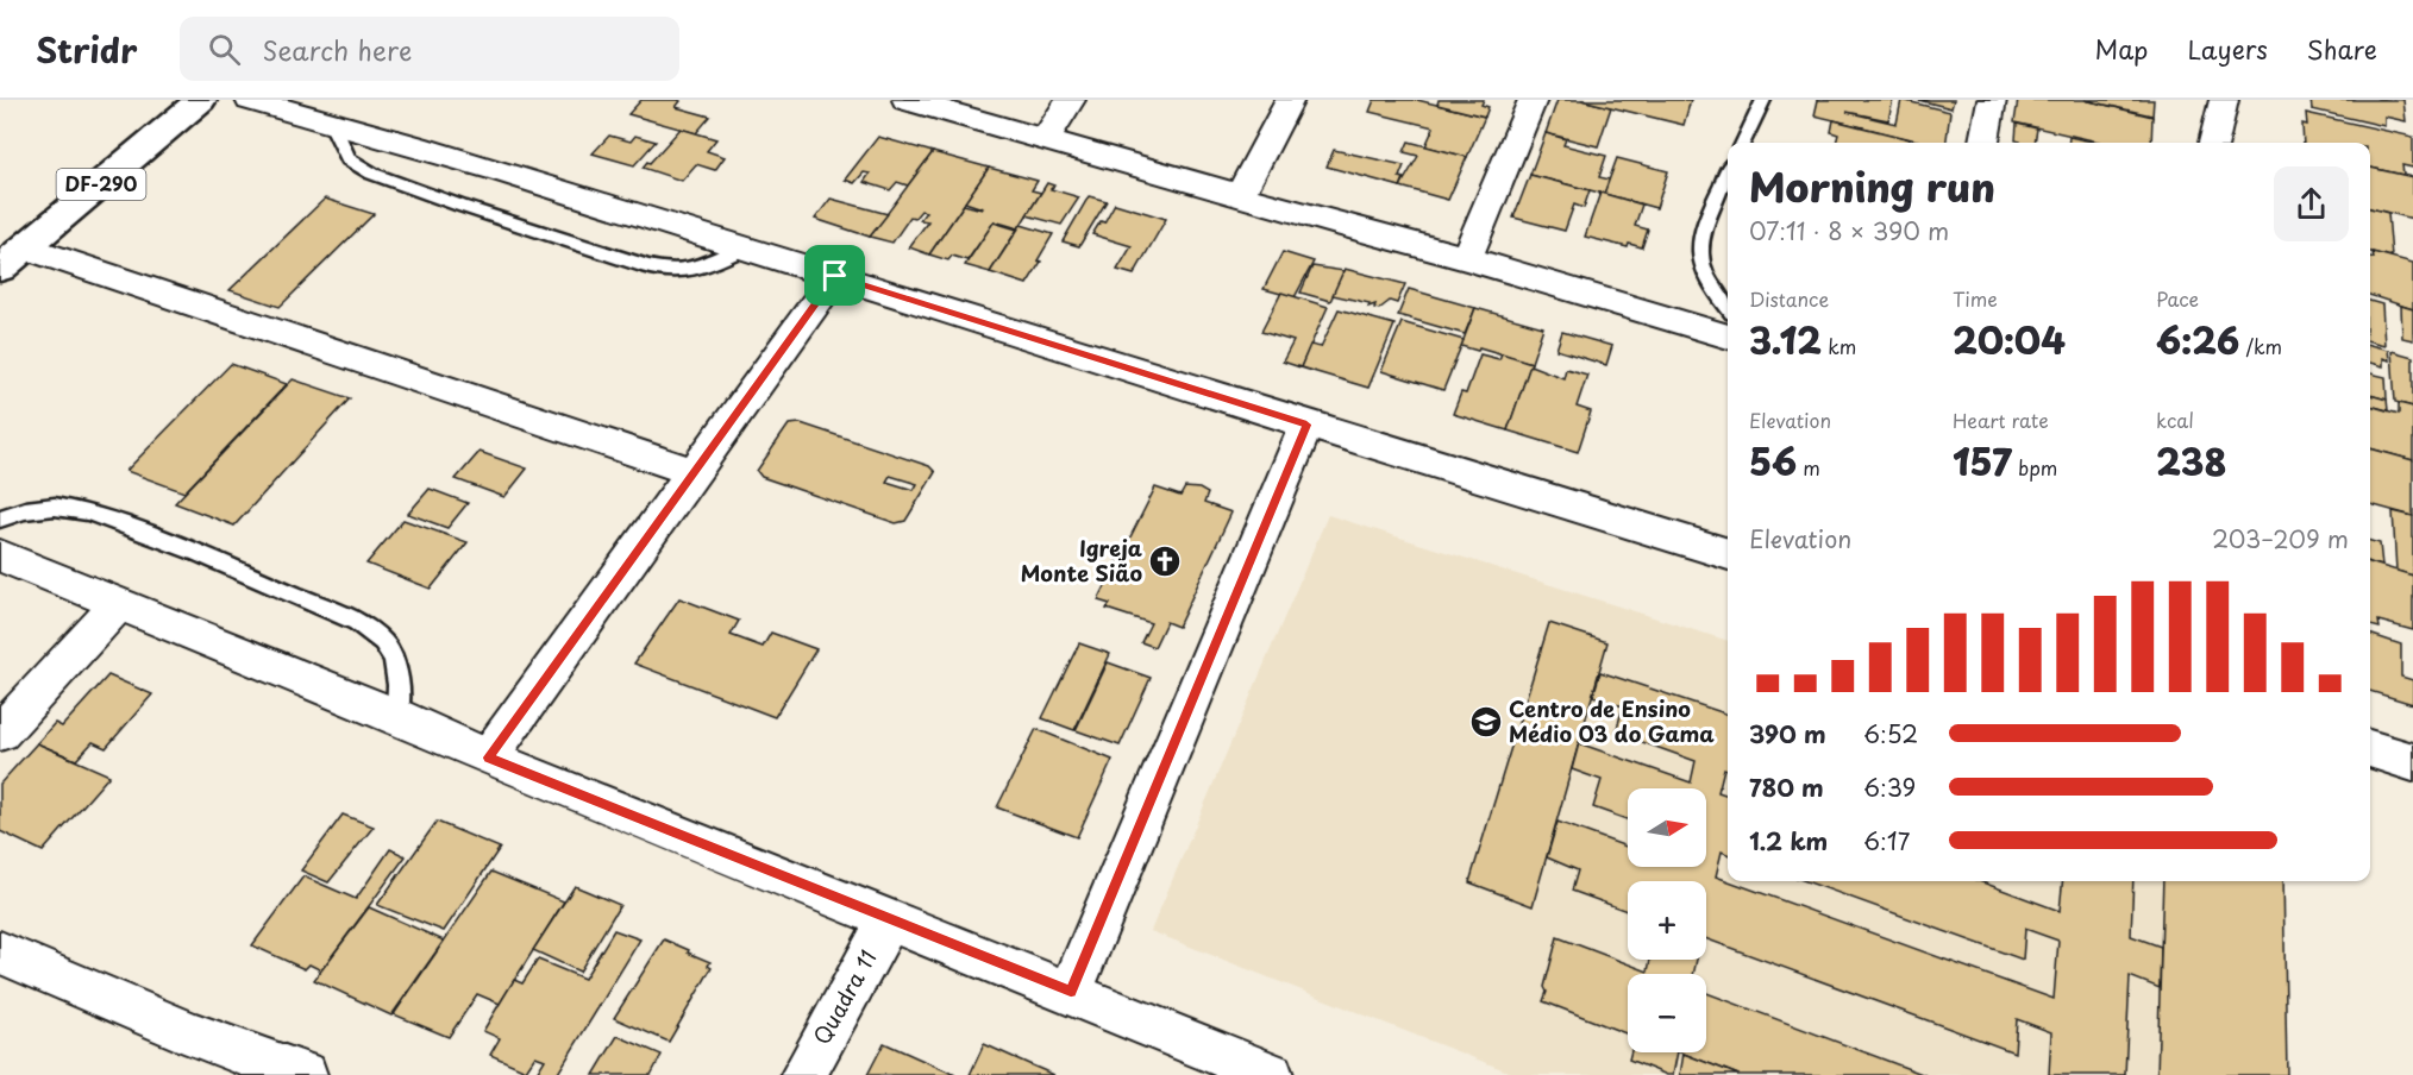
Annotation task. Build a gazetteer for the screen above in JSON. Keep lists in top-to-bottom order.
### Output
{
  "streets": {
    "highway": ["DF-290"],
    "street": ["Quadra 11"]
  },
  "places": {
    "church": ["Igreja Monte Sião"],
    "school or university": ["Centro de Ensino Médio 03 do Gama"]
  },
  "north": "right",
  "page": {
    "header": "Stridr",
    "search": "Search here",
    "nav": ["Map", "Layers", "Share"],
    "heading": ["Morning run", "07:11 · 8 × 390 m"],
    "stats": [
      ["Distance", "3.12 km"],
      ["Time", "20:04"],
      ["Pace", "6:26 /km"],
      ["Elevation", "56 m"],
      ["Heart rate", "157 bpm"],
      ["kcal", "238"]
    ],
    "chart": ["Elevation", "203–209 m"],
    "list": [
      {
        "name": "390 m",
        "note": "6:52"
      },
      {
        "name": "780 m",
        "note": "6:39"
      },
      {
        "name": "1.2 km",
        "note": "6:17"
      }
    ],
    "map_buttons": ["+", "−"]
  }
}
